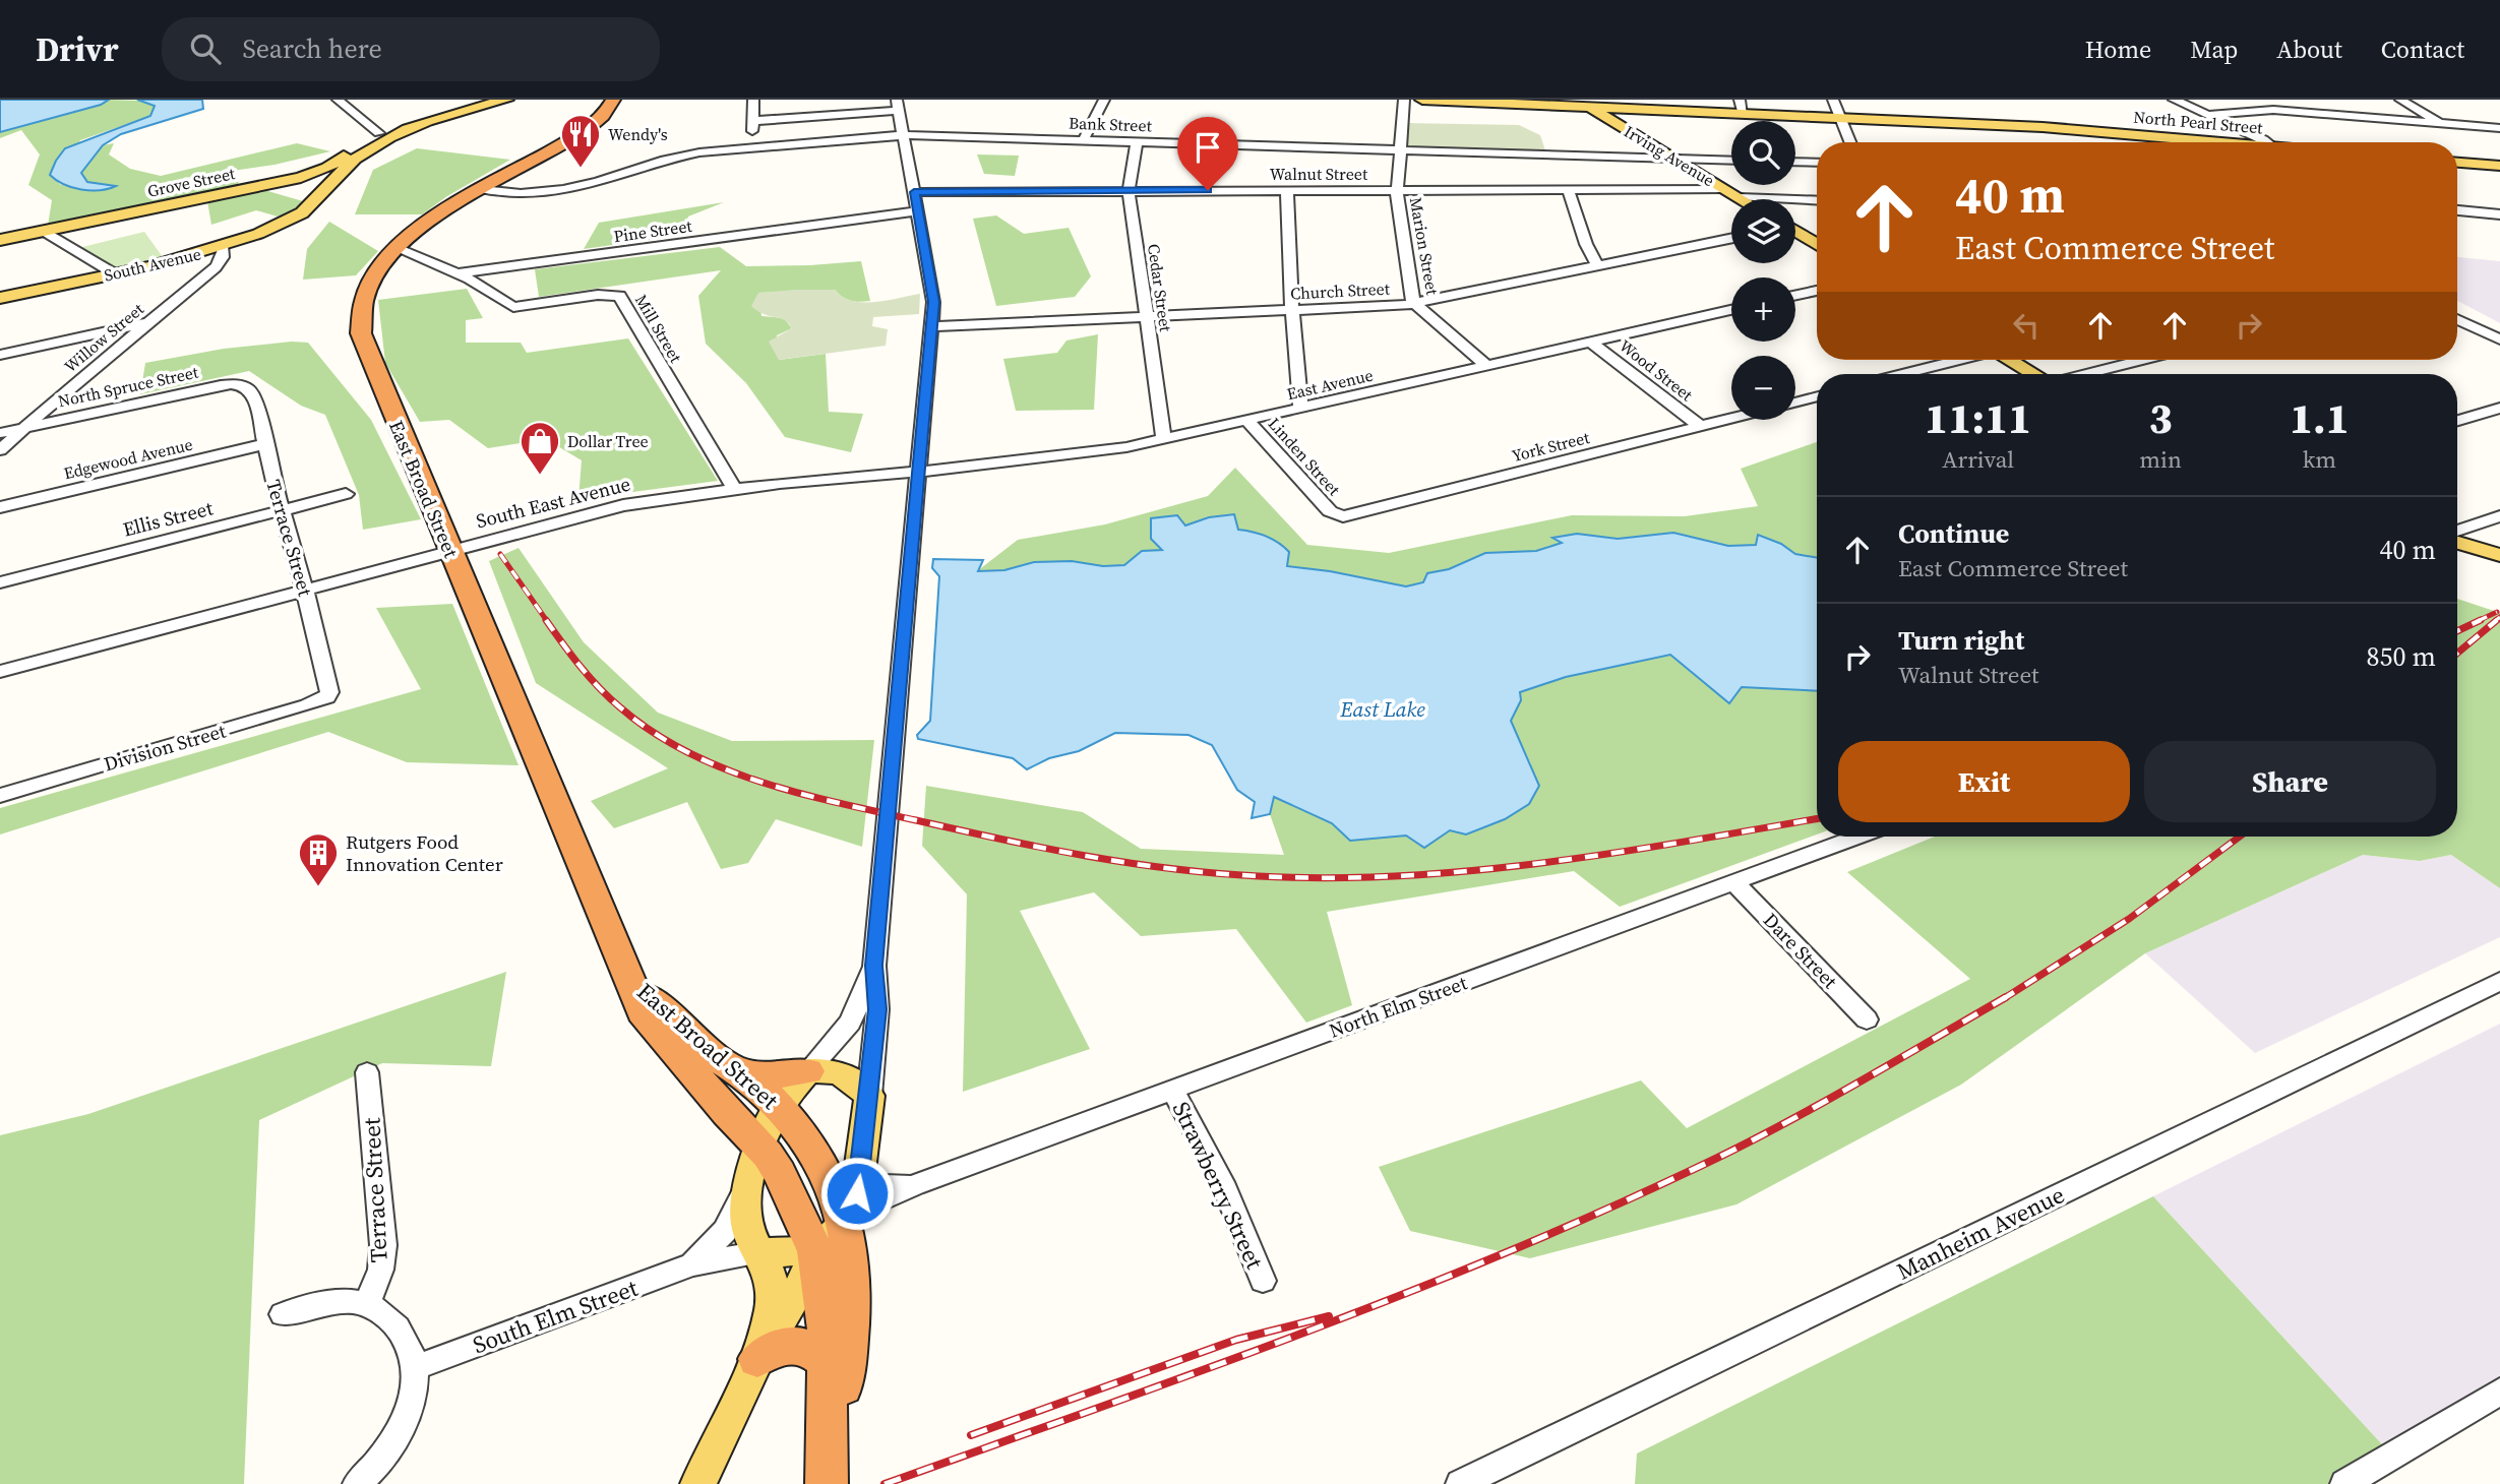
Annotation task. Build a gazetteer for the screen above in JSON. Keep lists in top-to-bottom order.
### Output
{
  "streets": {
    "highway": ["East Broad Street"],
    "main road": [
      "North Pearl Street",
      "Irving Avenue",
      "Grove Street",
      "South Avenue"
    ],
    "street": [
      "Bank Street",
      "Walnut Street",
      "Pine Street",
      "Marion Street",
      "Cedar Street",
      "Church Street",
      "Mill Street",
      "Willow Street",
      "Wood Street",
      "East Avenue",
      "North Spruce Street",
      "York Street",
      "Linden Street",
      "Edgewood Avenue",
      "South East Avenue",
      "Ellis Street",
      "Terrace Street",
      "Division Street",
      "Dare Street",
      "North Elm Street",
      "Strawberry Street",
      "Manheim Avenue",
      "South Elm Street"
    ]
  },
  "crossings": [
    ["North Pearl Street", "Irving Avenue"],
    ["Bank Street", "Irving Avenue"],
    ["Bank Street", "Marion Street"],
    ["Bank Street", "Cedar Street"],
    ["Bank Street", "East Broad Street"],
    ["Irving Avenue", "Walnut Street"],
    ["Walnut Street", "Marion Street"],
    ["Walnut Street", "Cedar Street"],
    ["Pine Street", "Mill Street"],
    ["Pine Street", "East Broad Street"],
    ["Marion Street", "Church Street"],
    ["Marion Street", "East Avenue"],
    ["South Avenue", "Willow Street"],
    ["Cedar Street", "Church Street"],
    ["Cedar Street", "East Avenue"],
    ["Mill Street", "South East Avenue"],
    ["Willow Street", "North Spruce Street"],
    ["Wood Street", "East Avenue"],
    ["Wood Street", "York Street"],
    ["East Avenue", "Linden Street"],
    ["East Avenue", "South East Avenue"],
    ["North Spruce Street", "Terrace Street"],
    ["York Street", "Linden Street"],
    ["Edgewood Avenue", "Terrace Street"],
    ["East Broad Street", "South East Avenue"],
    ["East Broad Street", "North Elm Street"],
    ["South East Avenue", "Terrace Street"],
    ["Ellis Street", "Terrace Street"],
    ["Terrace Street", "Division Street"],
    ["Dare Street", "North Elm Street"],
    ["North Elm Street", "Strawberry Street"]
  ],
  "water": ["East Lake"],
  "places": {
    "restaurant": ["Wendy's"],
    "shop": ["Dollar Tree"],
    "building": ["Rutgers Food Innovation Center"]
  },
  "page": {
    "header": "Drivr",
    "search": "Search here",
    "nav": [
      "Home",
      "Map",
      "About",
      "Contact"
    ],
    "map_buttons": ["+", "−"],
    "turn": ["40 m", "East Commerce Street"],
    "eta": [
      "11:11",
      "Arrival",
      "3",
      "min",
      "1.1",
      "km"
    ],
    "list": [
      {
        "name": "Continue",
        "note": "East Commerce Street",
        "value": "40 m"
      },
      {
        "name": "Turn right",
        "note": "Walnut Street",
        "value": "850 m"
      }
    ],
    "buttons": ["Exit", "Share"]
  }
}
